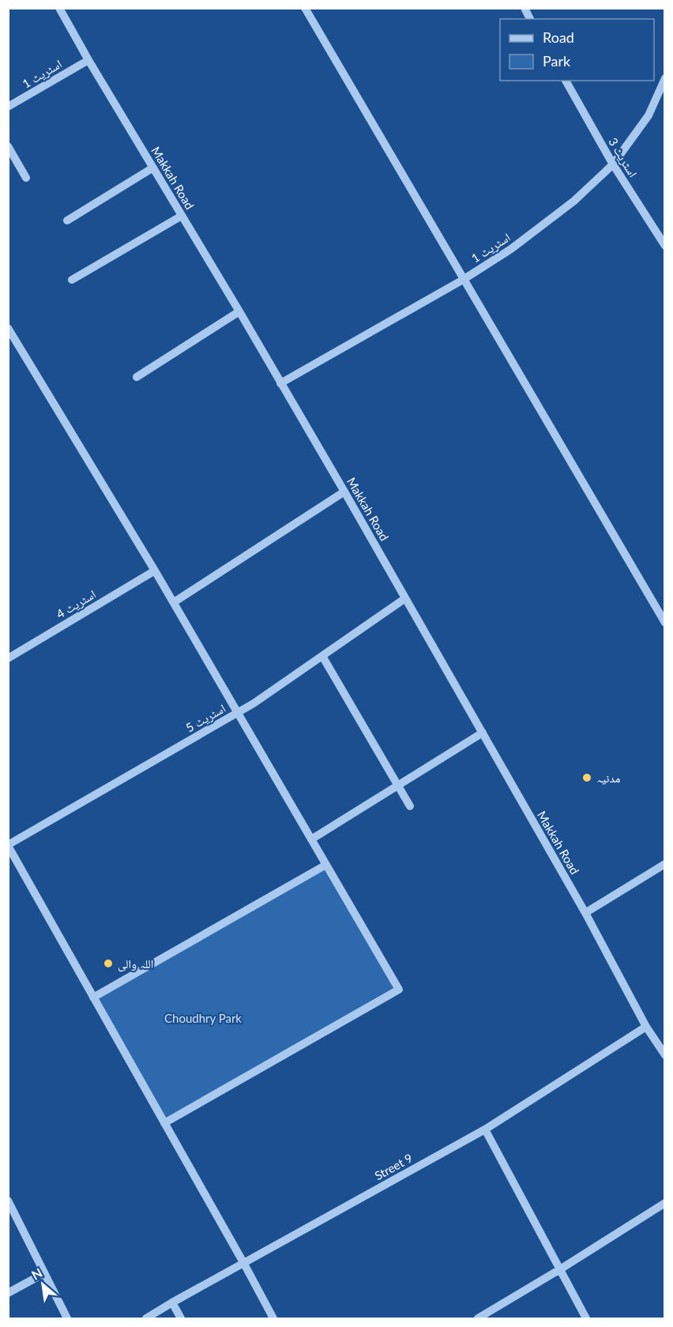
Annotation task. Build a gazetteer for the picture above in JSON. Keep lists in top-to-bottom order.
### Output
{
  "streets": {
    "street": [
      "اسٹریٹ 1",
      "اسٹریٹ 3",
      "Makkah Road",
      "اسٹریٹ 4",
      "اسٹریٹ 5",
      "Street 9"
    ]
  },
  "crossings": [
    ["اسٹریٹ 1", "اسٹریٹ 3"],
    ["اسٹریٹ 1", "Makkah Road"],
    ["Makkah Road", "اسٹریٹ 5"],
    ["Makkah Road", "Street 9"]
  ],
  "parks": ["Choudhry Park"],
  "places": ["مدنیہ", "اللہ والی"],
  "legend": ["Road", "Park"],
  "north": "top left"
}
